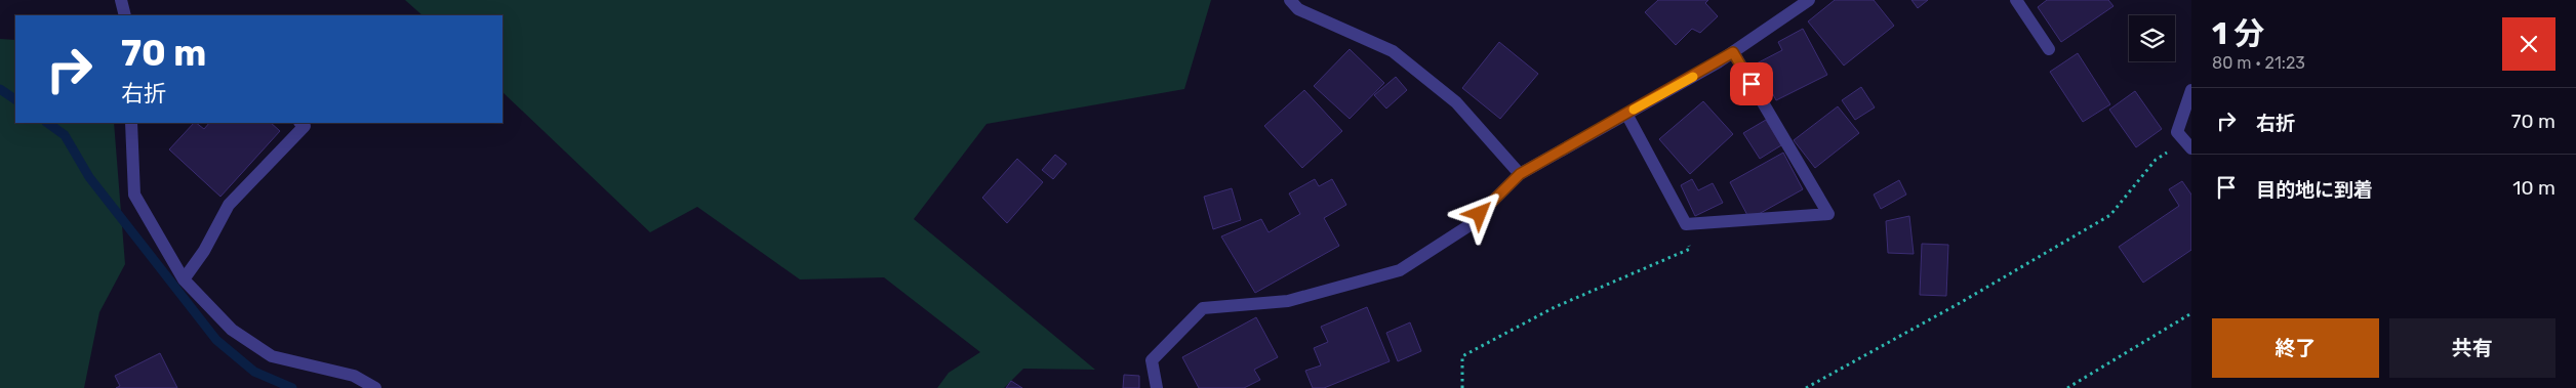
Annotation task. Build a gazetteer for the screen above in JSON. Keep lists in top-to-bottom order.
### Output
{
  "page": {
    "heading": ["1 分", "80 m · 21:23"],
    "turn": ["70 m", "右折"],
    "list": [
      {
        "name": "右折",
        "value": "70 m"
      },
      {
        "name": "目的地に到着",
        "value": "10 m"
      }
    ],
    "buttons": ["終了", "共有"]
  }
}
